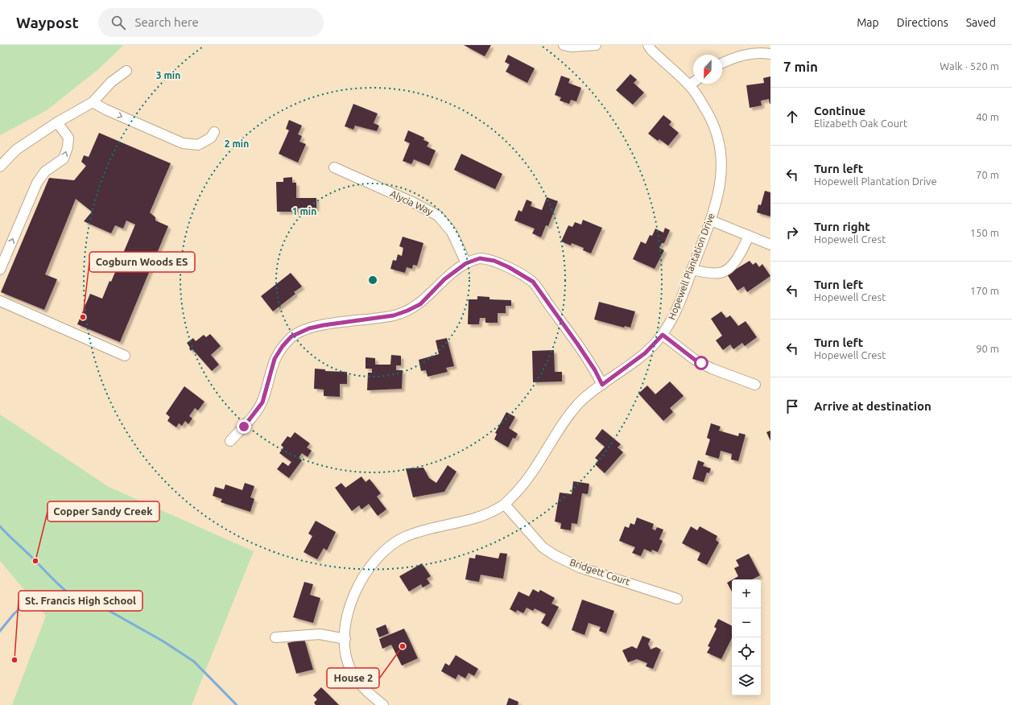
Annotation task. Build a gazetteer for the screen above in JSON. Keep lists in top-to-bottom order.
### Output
{
  "streets": {
    "street": ["Alycia Way", "Hopewell Plantation Drive", "Bridgett Court"]
  },
  "crossings": [
    ["Hopewell Plantation Drive", "Bridgett Court"]
  ],
  "places": [
    "Cogburn Woods ES",
    "Copper Sandy Creek",
    "House 2",
    "St. Francis High School"
  ],
  "north": "bottom",
  "page": {
    "header": "Waypost",
    "search": "Search here",
    "nav": ["Map", "Directions", "Saved"],
    "heading": ["7 min", "Walk · 520 m"],
    "list": [
      ["Continue", "Elizabeth Oak Court", "40 m"],
      ["Turn left", "Hopewell Plantation Drive", "70 m"],
      ["Turn right", "Hopewell Crest", "150 m"],
      ["Turn left", "Hopewell Crest", "170 m"],
      ["Turn left", "Hopewell Crest", "90 m"],
      "Arrive at destination"
    ],
    "map_buttons": ["+", "−"]
  },
  "rings": ["3 min", "2 min", "1 min"]
}
